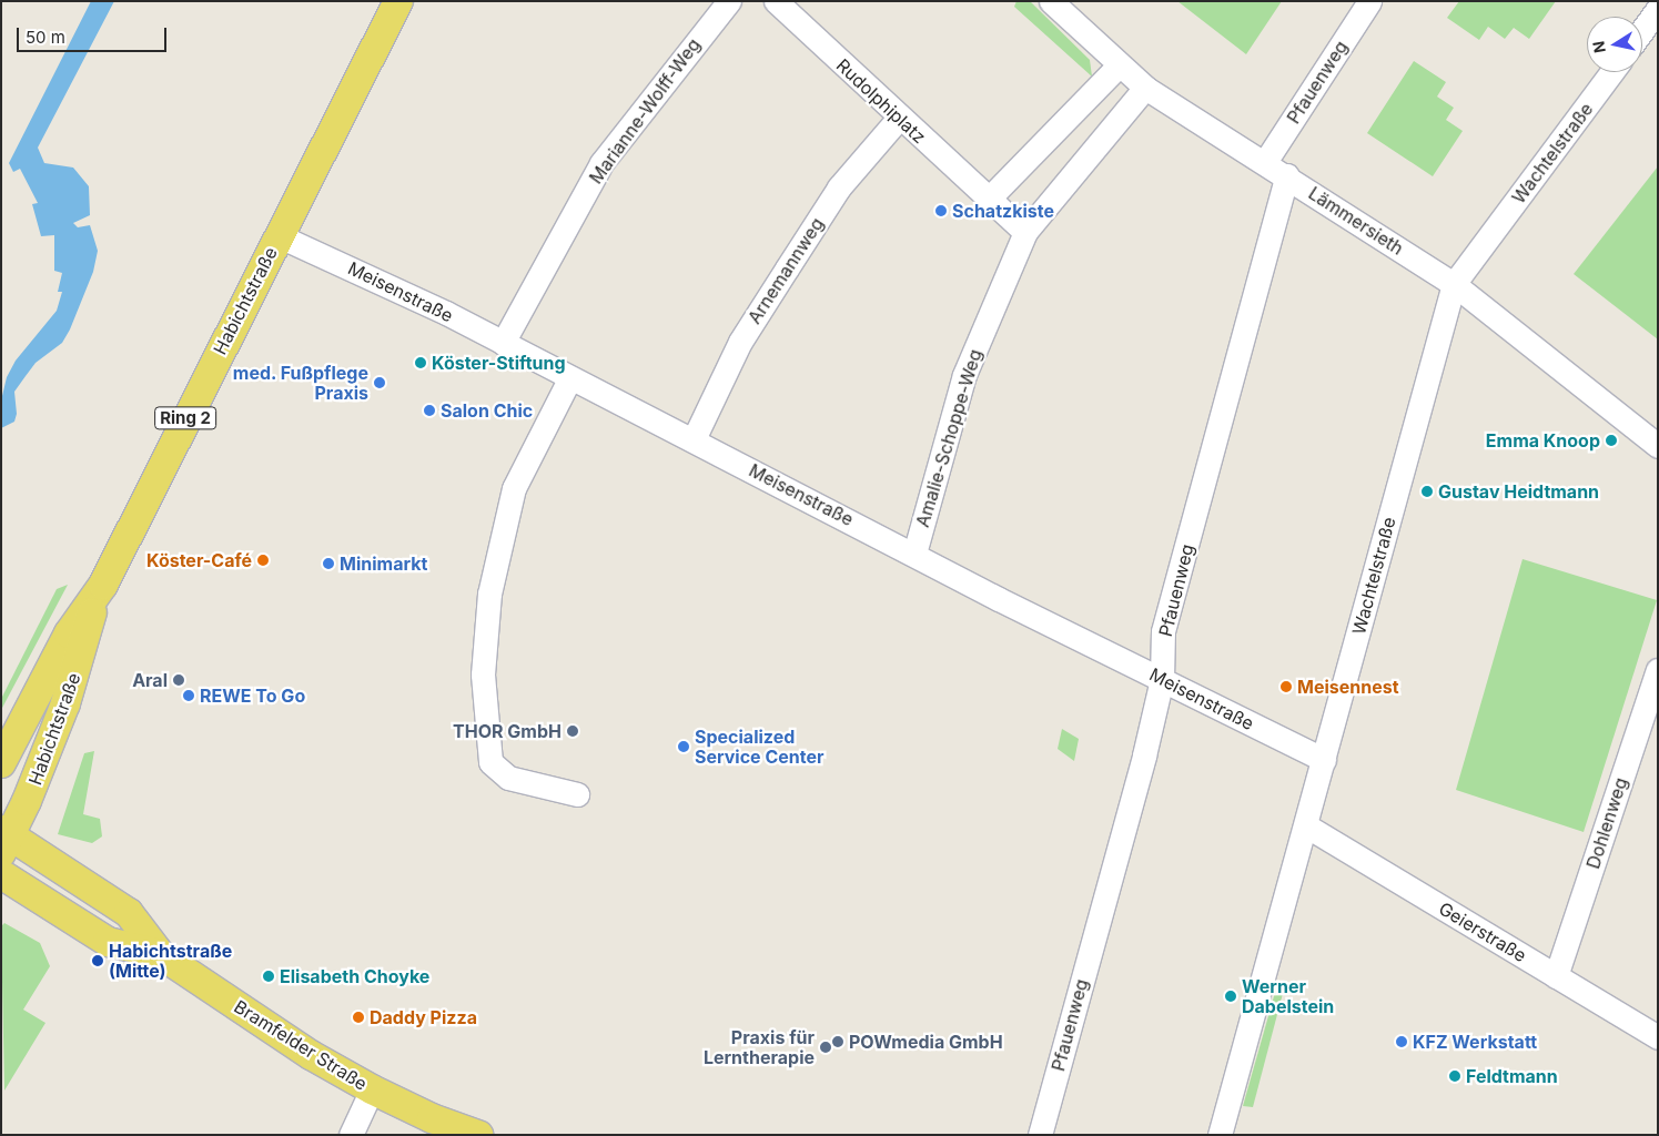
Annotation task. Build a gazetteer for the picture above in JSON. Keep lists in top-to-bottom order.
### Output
{
  "streets": {
    "main road": ["Habichtstraße", "Ring 2", "Bramfelder Straße"],
    "street": [
      "Pfauenweg",
      "Rudolphiplatz",
      "Marianne-Wolff-Weg",
      "Wachtelstraße",
      "Lämmersieth",
      "Arnemannweg",
      "Meisenstraße",
      "Amalie-Schoppe-Weg",
      "Dohlenweg",
      "Geierstraße"
    ]
  },
  "crossings": [
    ["Pfauenweg", "Lämmersieth"],
    ["Pfauenweg", "Meisenstraße"],
    ["Rudolphiplatz", "Arnemannweg"],
    ["Rudolphiplatz", "Amalie-Schoppe-Weg"],
    ["Marianne-Wolff-Weg", "Meisenstraße"],
    ["Wachtelstraße", "Lämmersieth"],
    ["Wachtelstraße", "Meisenstraße"],
    ["Wachtelstraße", "Geierstraße"],
    ["Arnemannweg", "Meisenstraße"],
    ["Meisenstraße", "Habichtstraße"],
    ["Meisenstraße", "Amalie-Schoppe-Weg"],
    ["Habichtstraße", "Bramfelder Straße"],
    ["Dohlenweg", "Geierstraße"]
  ],
  "places": [
    "Schatzkiste",
    "Köster-Stiftung",
    "med. Fußpflege Praxis",
    "Salon Chic",
    "Emma Knoop",
    "Gustav Heidtmann",
    "Köster-Café",
    "Minimarkt",
    "Aral",
    "Meisennest",
    "REWE To Go",
    "THOR GmbH",
    "Specialized Service Center",
    "Habichtstraße (Mitte)",
    "Elisabeth Choyke",
    "Werner Dabelstein",
    "Daddy Pizza",
    "POWmedia GmbH",
    "KFZ Werkstatt",
    "Praxis für Lerntherapie",
    "Feldtmann"
  ],
  "scale_bar": "50 m",
  "north": "left"
}
